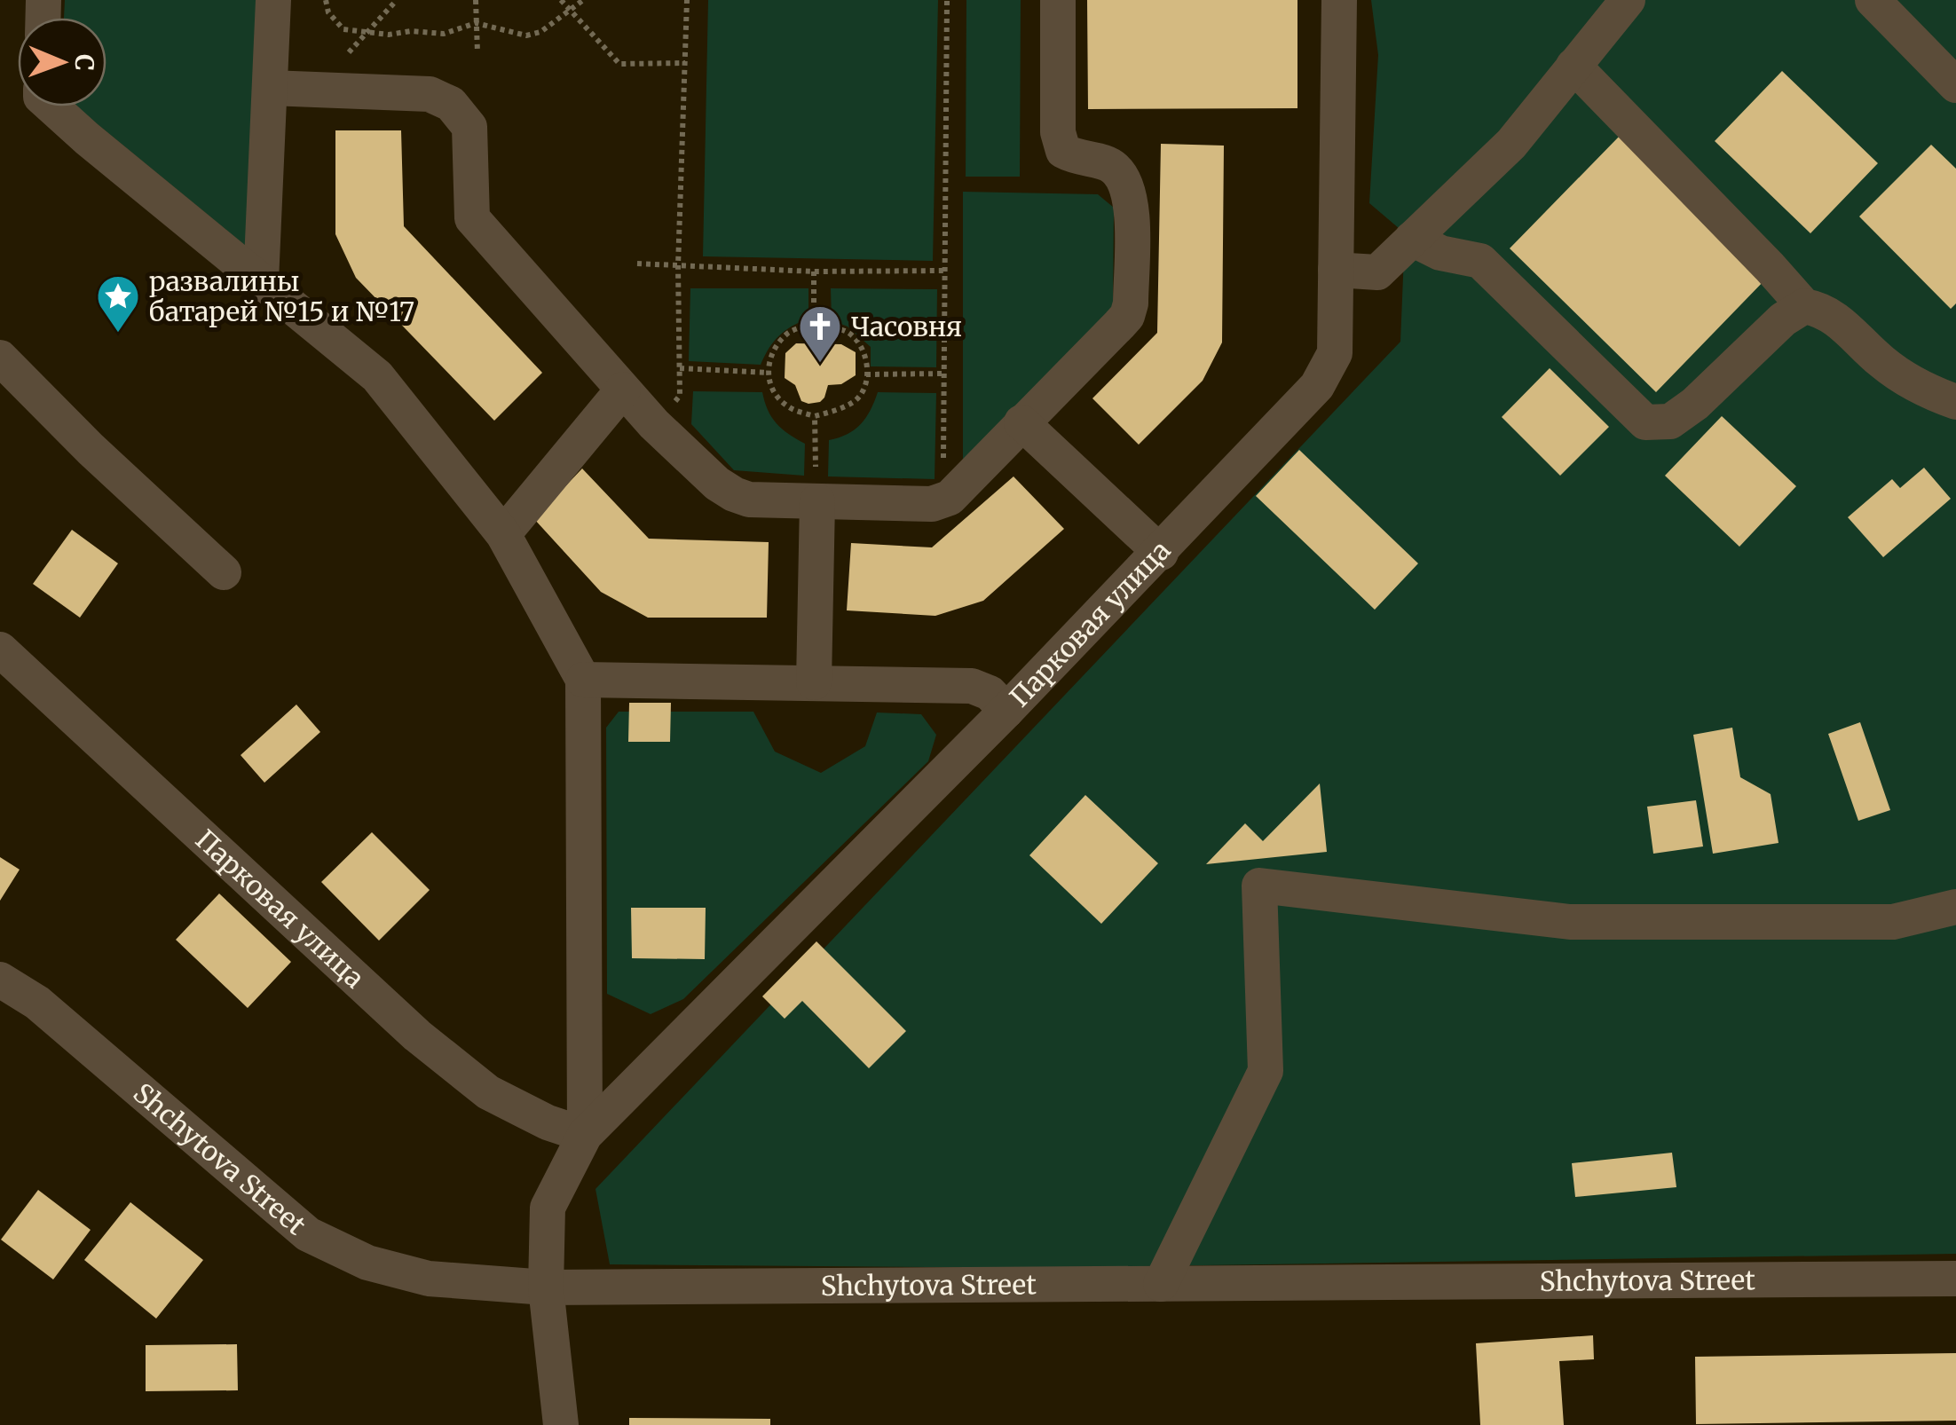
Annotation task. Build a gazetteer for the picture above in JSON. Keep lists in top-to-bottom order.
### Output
{
  "streets": {
    "street": ["Парковая улица", "Shchytova Street"]
  },
  "crossings": [
    ["Парковая улица", "Shchytova Street"]
  ],
  "places": {
    "place": ["развалины батарей №15 и №17"],
    "church": ["Часовня"]
  },
  "north": "right"
}
